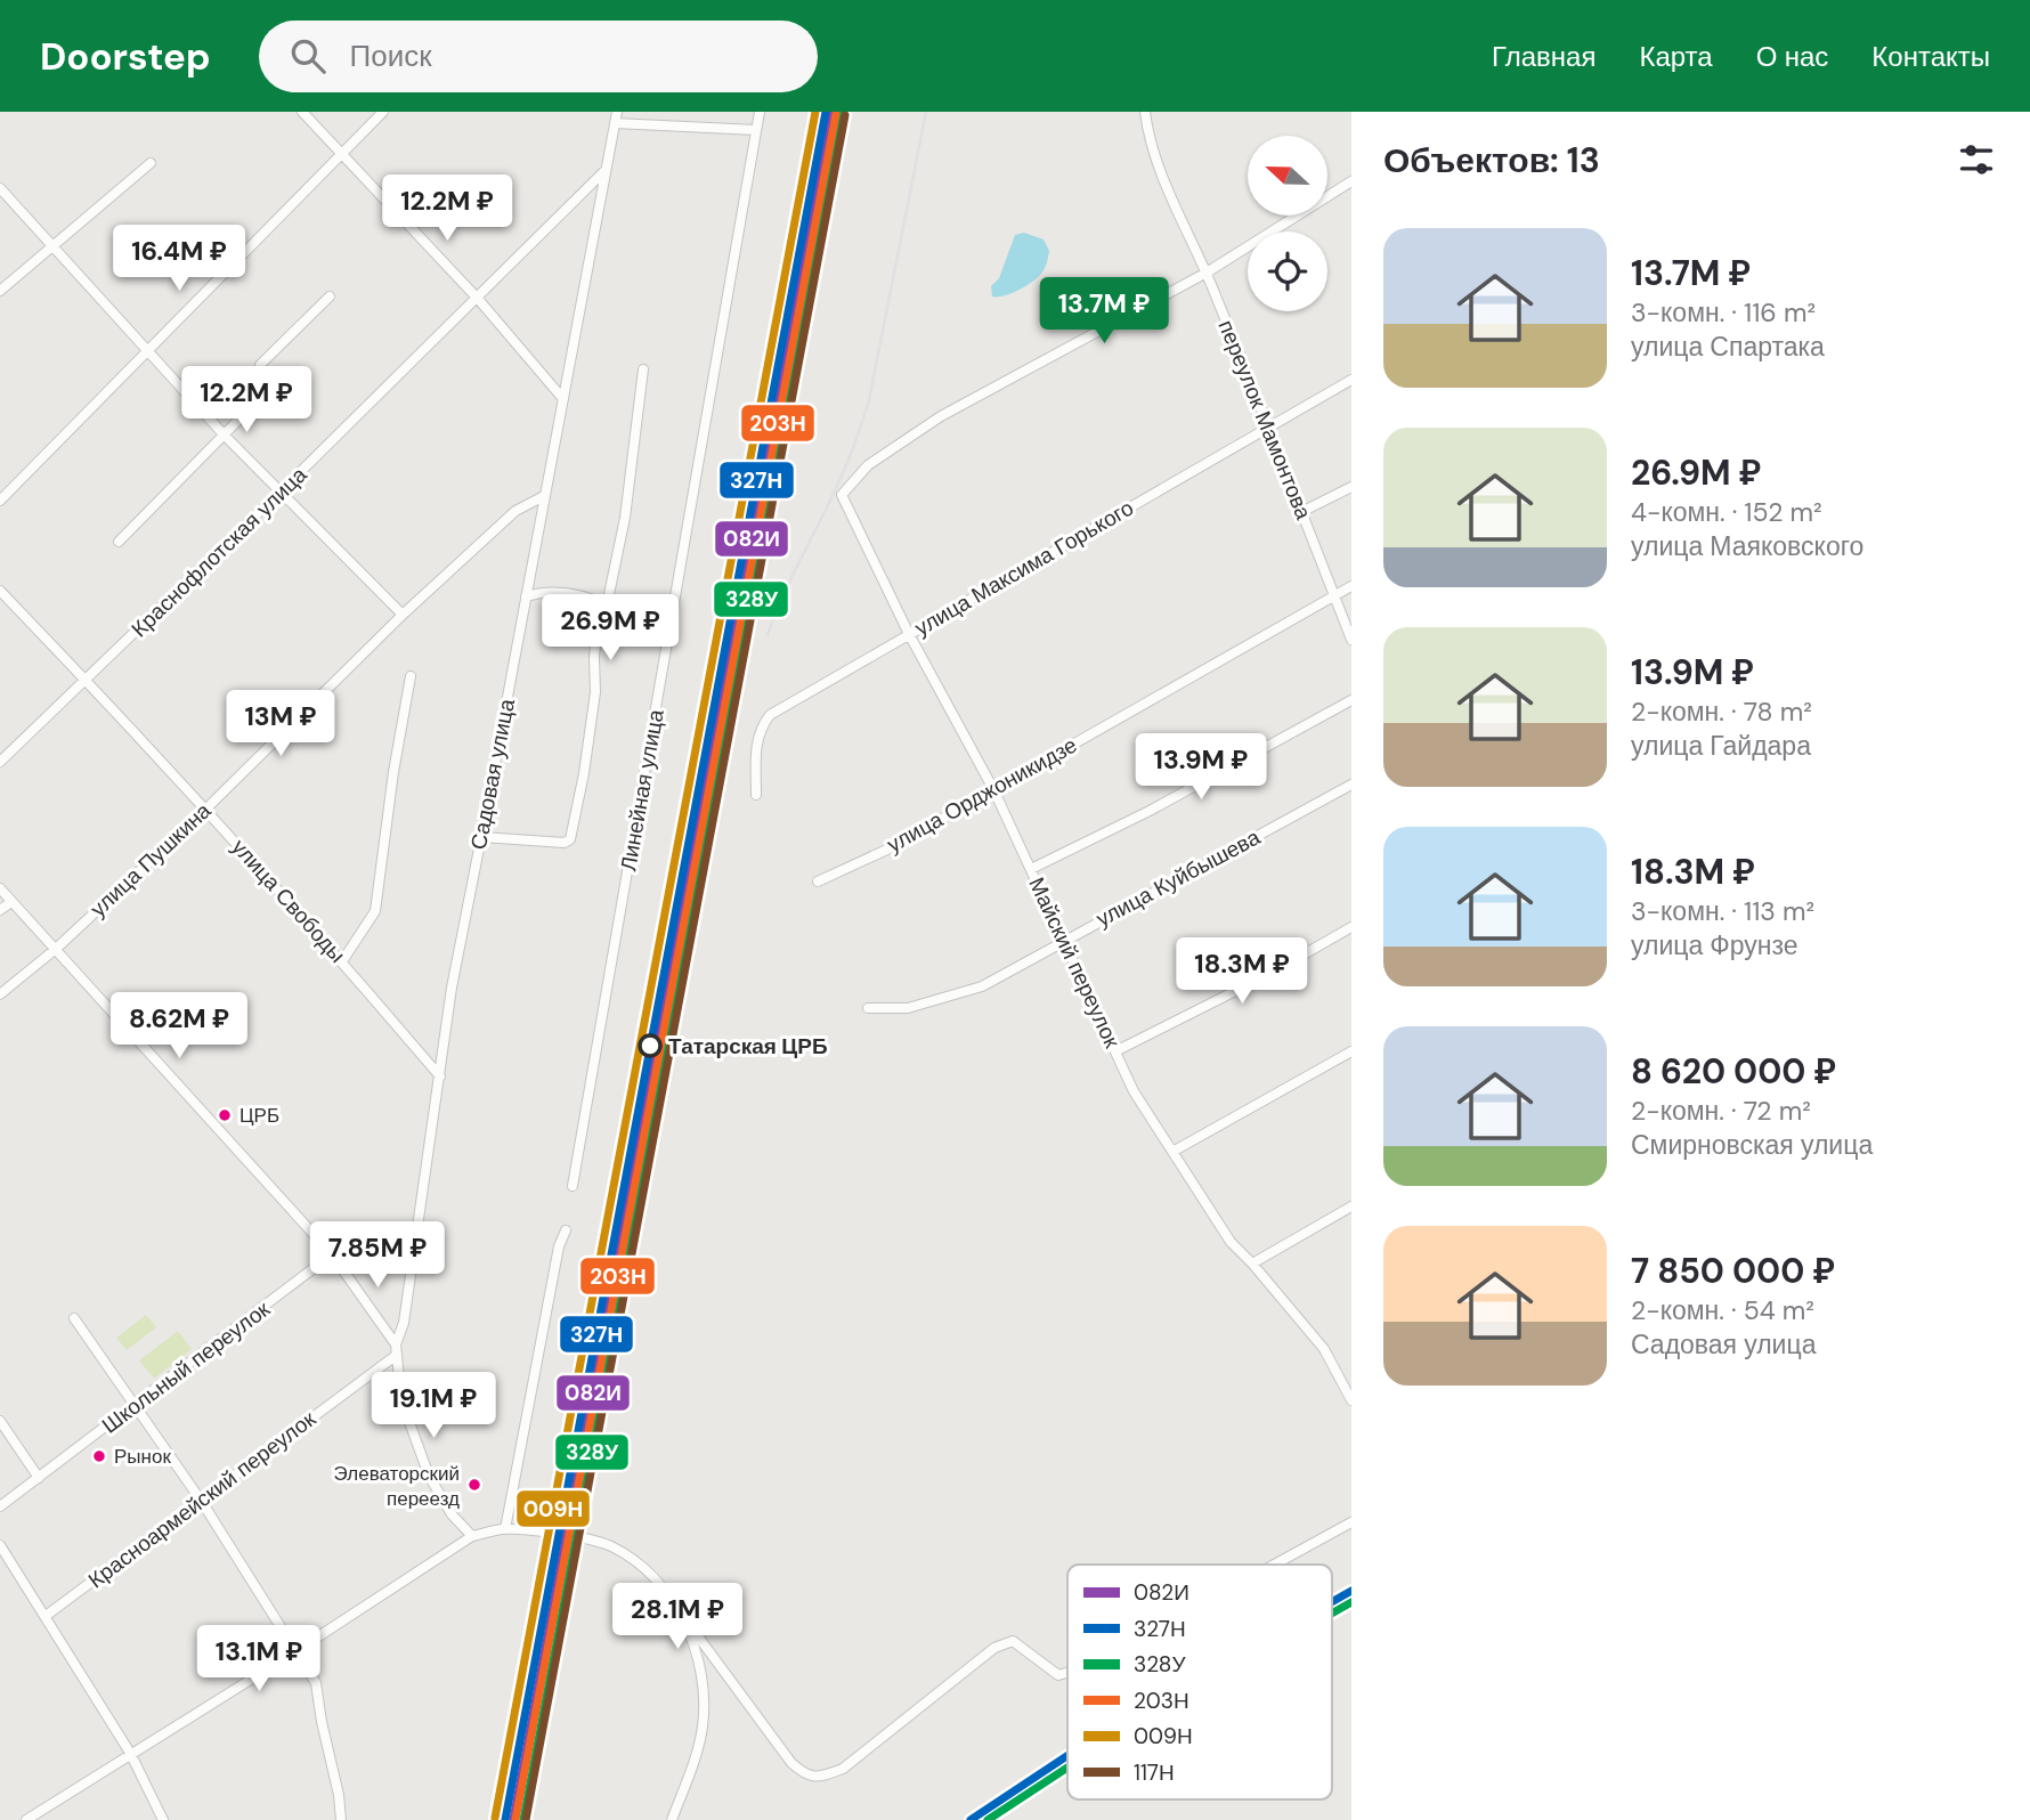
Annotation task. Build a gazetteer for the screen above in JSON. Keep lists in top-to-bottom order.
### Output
{
  "streets": {
    "street": [
      "переулок Мамонтова",
      "Краснофлотская улица",
      "улица Максима Горького",
      "Садовая улица",
      "Линейная улица",
      "улица Орджоникидзе",
      "улица Пушкина",
      "улица Куйбышева",
      "улица Свободы",
      "Майский переулок",
      "Школьный переулок",
      "Красноармейский переулок"
    ]
  },
  "crossings": [
    ["переулок Мамонтова", "улица Максима Горького"],
    ["переулок Мамонтова", "улица Орджоникидзе"],
    ["переулок Мамонтова", "Майский переулок"],
    ["Краснофлотская улица", "Садовая улица"],
    ["Краснофлотская улица", "улица Свободы"],
    ["улица Максима Горького", "Майский переулок"],
    ["Садовая улица", "улица Пушкина"],
    ["Садовая улица", "улица Свободы"],
    ["Садовая улица", "Красноармейский переулок"],
    ["улица Орджоникидзе", "Майский переулок"],
    ["улица Пушкина", "улица Свободы"],
    ["улица Куйбышева", "Майский переулок"]
  ],
  "places": [
    "Татарская ЦРБ",
    "ЦРБ",
    "Рынок",
    "Элеваторский переезд"
  ],
  "lines": [
    "transit line 082И",
    "transit line 327Н",
    "transit line 009Н",
    "transit line 328У",
    "transit line 203Н",
    "transit line 117Н"
  ],
  "legend": [
    "082И",
    "327Н",
    "328У",
    "203Н",
    "009Н",
    "117Н"
  ],
  "north": "left",
  "page": {
    "header": "Doorstep",
    "search": "Поиск",
    "nav": [
      "Главная",
      "Карта",
      "О нас",
      "Контакты"
    ],
    "heading": "Объектов: 13",
    "price": [
      "12.2M ₽",
      "16.4M ₽",
      "13.7M ₽",
      "12.2M ₽",
      "26.9M ₽",
      "13M ₽",
      "13.9M ₽",
      "18.3M ₽",
      "8.62M ₽",
      "7.85M ₽",
      "19.1M ₽",
      "28.1M ₽",
      "13.1M ₽"
    ],
    "list": [
      {
        "name": "13.7M ₽",
        "note": "3-комн. · 116 m² · улица Спартака"
      },
      {
        "name": "26.9M ₽",
        "note": "4-комн. · 152 m² · улица Маяковского"
      },
      {
        "name": "13.9M ₽",
        "note": "2-комн. · 78 m² · улица Гайдара"
      },
      {
        "name": "18.3M ₽",
        "note": "3-комн. · 113 m² · улица Фрунзе"
      },
      {
        "name": "8 620 000 ₽",
        "note": "2-комн. · 72 m² · Смирновская улица"
      },
      {
        "name": "7 850 000 ₽",
        "note": "2-комн. · 54 m² · Садовая улица"
      }
    ]
  }
}
